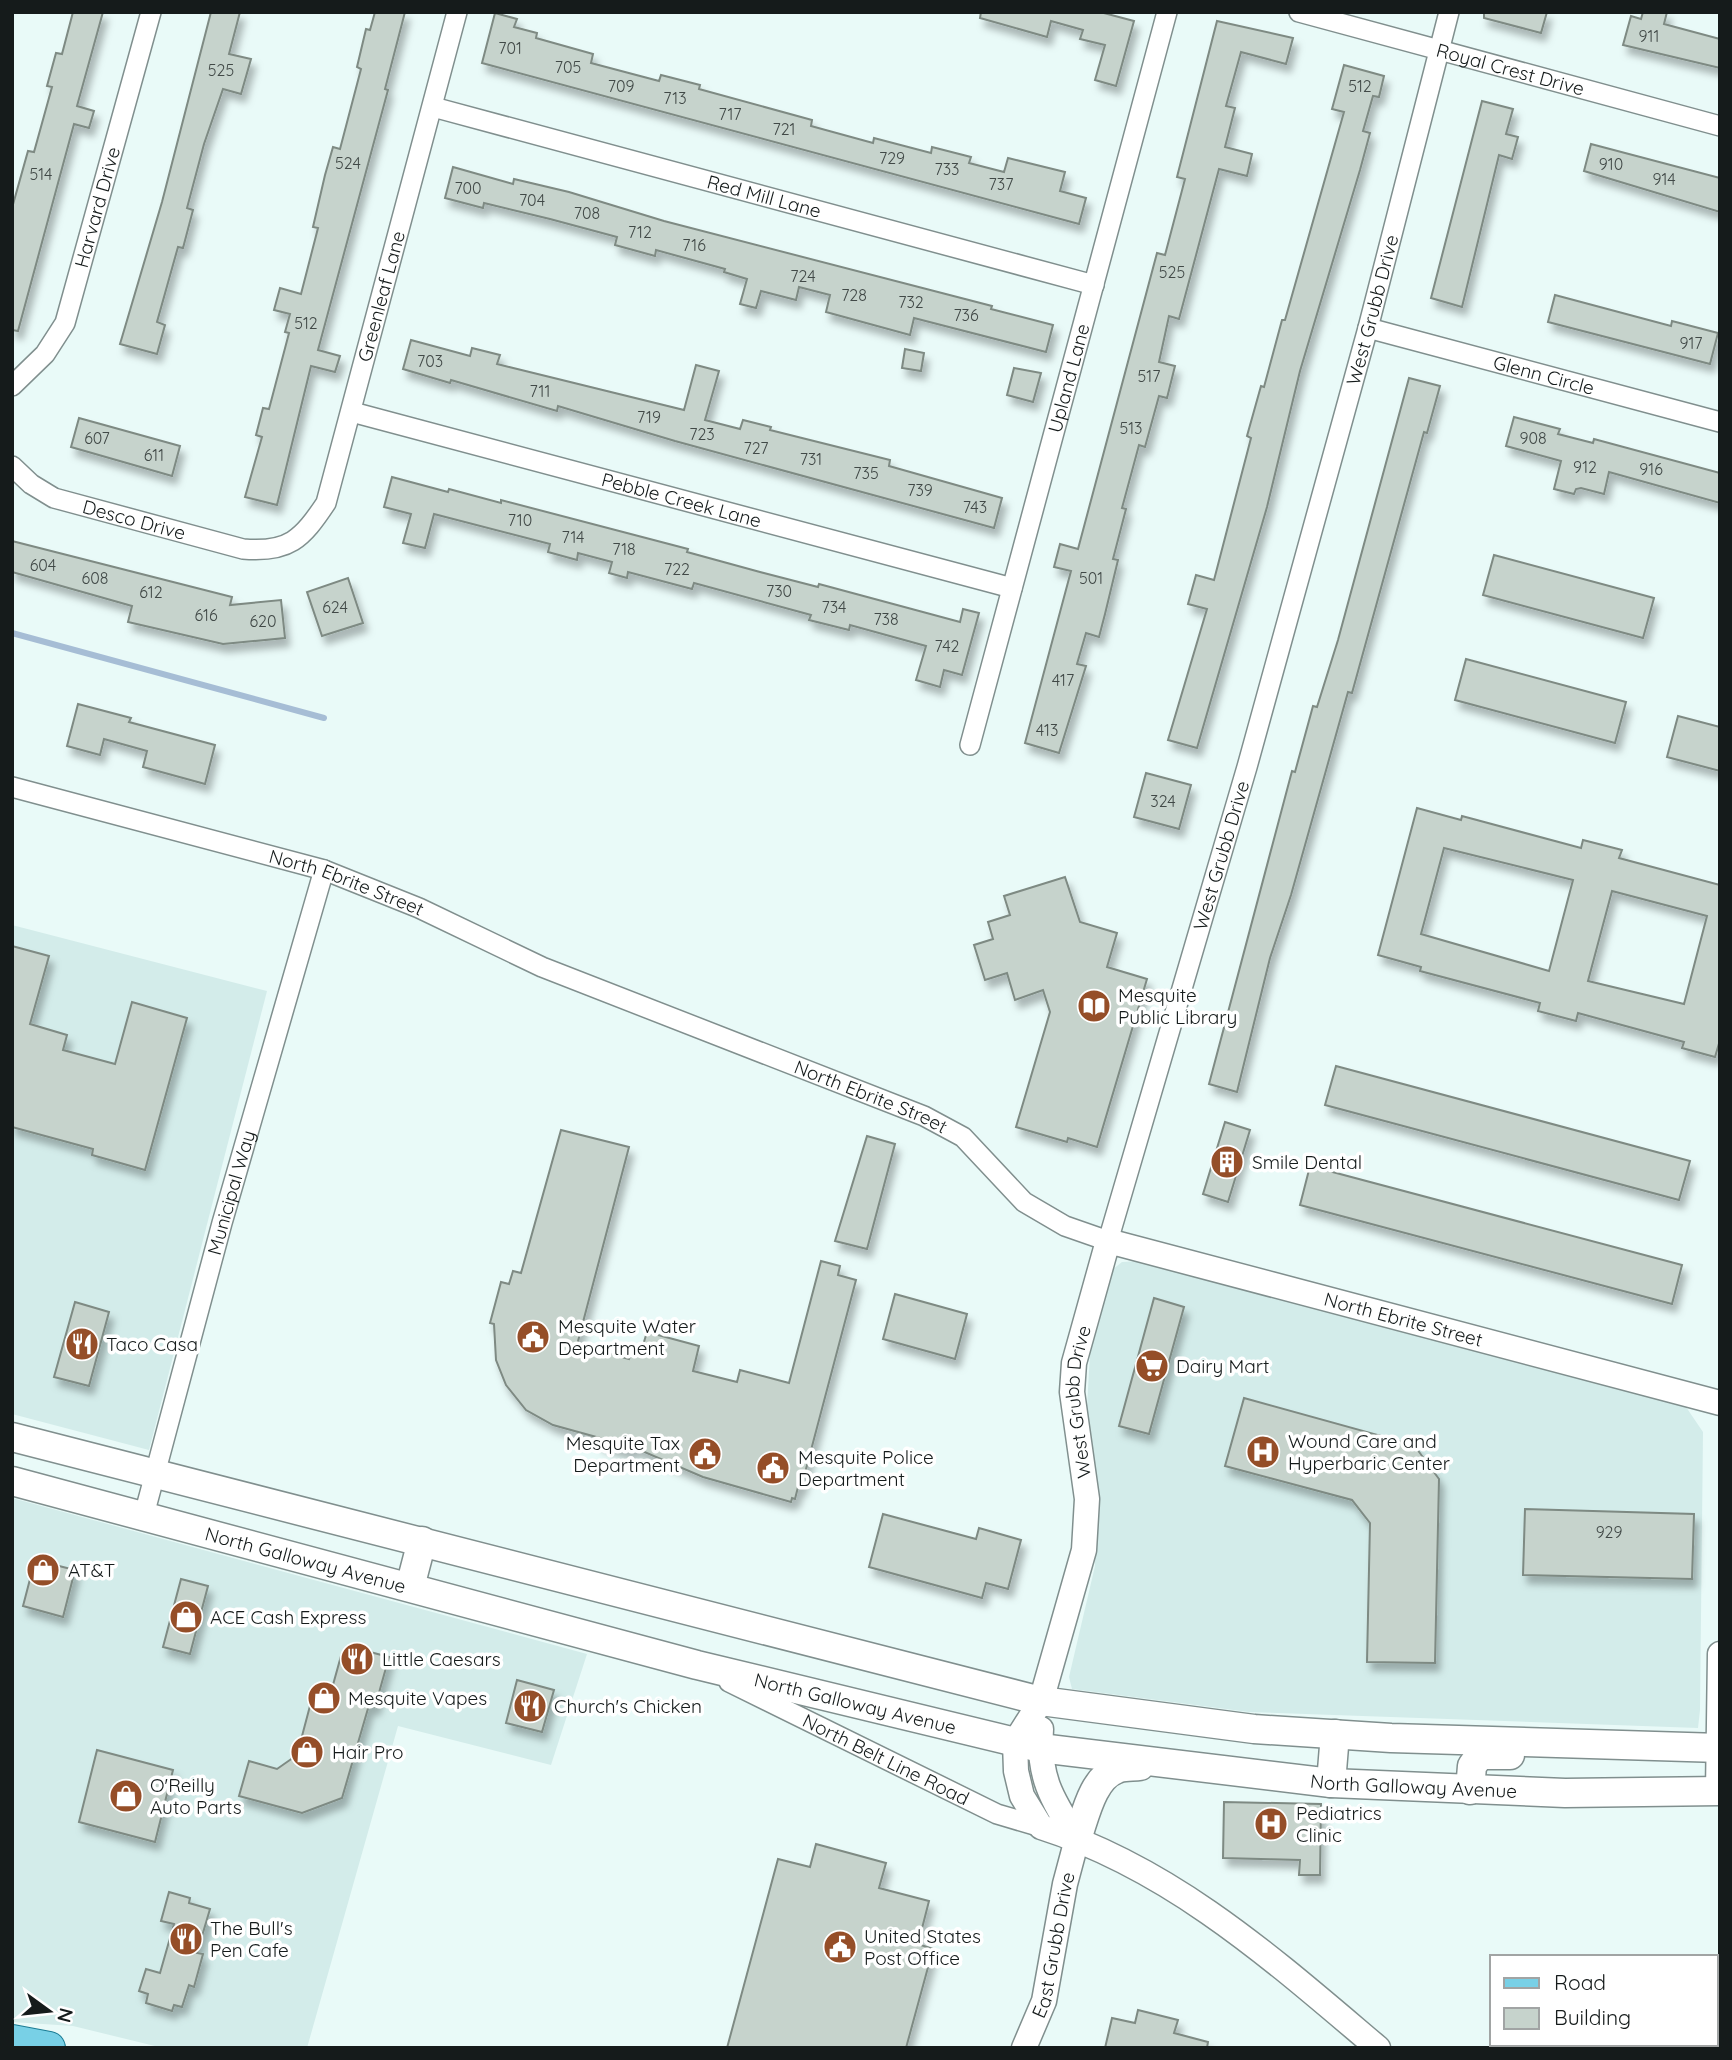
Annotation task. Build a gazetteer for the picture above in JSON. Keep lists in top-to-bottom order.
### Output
{
  "streets": {
    "main road": ["North Galloway Avenue"],
    "street": [
      "Royal Crest Drive",
      "Red Mill Lane",
      "Harvard Drive",
      "Greenleaf Lane",
      "West Grubb Drive",
      "Glenn Circle",
      "Upland Lane",
      "Pebble Creek Lane",
      "Desco Drive",
      "North Ebrite Street",
      "Municipal Way",
      "North Belt Line Road",
      "East Grubb Drive"
    ]
  },
  "crossings": [
    ["Royal Crest Drive", "West Grubb Drive"],
    ["Red Mill Lane", "Greenleaf Lane"],
    ["Red Mill Lane", "Upland Lane"],
    ["Greenleaf Lane", "Pebble Creek Lane"],
    ["Greenleaf Lane", "Desco Drive"],
    ["West Grubb Drive", "Glenn Circle"],
    ["West Grubb Drive", "North Ebrite Street"],
    ["West Grubb Drive", "North Galloway Avenue"],
    ["Upland Lane", "Pebble Creek Lane"],
    ["North Ebrite Street", "Municipal Way"],
    ["Municipal Way", "North Galloway Avenue"],
    ["North Galloway Avenue", "North Belt Line Road"]
  ],
  "places": {
    "library": ["Mesquite Public Library"],
    "building": ["Smile Dental"],
    "public building": [
      "Mesquite Water Department",
      "Mesquite Tax Department",
      "Mesquite Police Department",
      "United States Post Office"
    ],
    "restaurant": [
      "Taco Casa",
      "Little Caesars",
      "Church's Chicken",
      "The Bull's Pen Cafe"
    ],
    "supermarket": ["Dairy Mart"],
    "hospital": ["Wound Care and Hyperbaric Center", "Pediatrics Clinic"],
    "shop": [
      "AT&T",
      "ACE Cash Express",
      "Mesquite Vapes",
      "Hair Pro",
      "O'Reilly Auto Parts"
    ]
  },
  "house_numbers": [
    "911",
    "701",
    "705",
    "525",
    "709",
    "512",
    "713",
    "717",
    "721",
    "729",
    "524",
    "910",
    "733",
    "514",
    "914",
    "737",
    "700",
    "704",
    "708",
    "712",
    "716",
    "525",
    "724",
    "728",
    "732",
    "736",
    "512",
    "917",
    "703",
    "517",
    "711",
    "719",
    "513",
    "723",
    "607",
    "908",
    "727",
    "611",
    "731",
    "912",
    "916",
    "735",
    "739",
    "743",
    "710",
    "714",
    "718",
    "604",
    "722",
    "608",
    "501",
    "730",
    "612",
    "624",
    "734",
    "616",
    "738",
    "620",
    "742",
    "417",
    "413",
    "324",
    "929"
  ],
  "legend": ["Road", "Building"],
  "north": "right"
}
